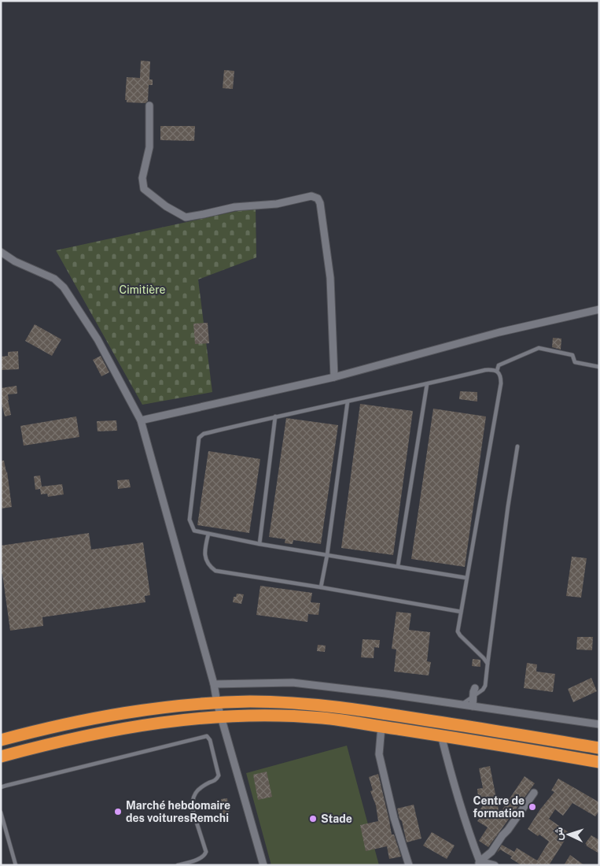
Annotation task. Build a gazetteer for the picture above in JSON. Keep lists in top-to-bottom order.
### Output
{
  "parks": ["Cimitière"],
  "places": ["Centre de formation", "Marché hebdomaire des voituresRemchi", "Stade"],
  "north": "left"
}
